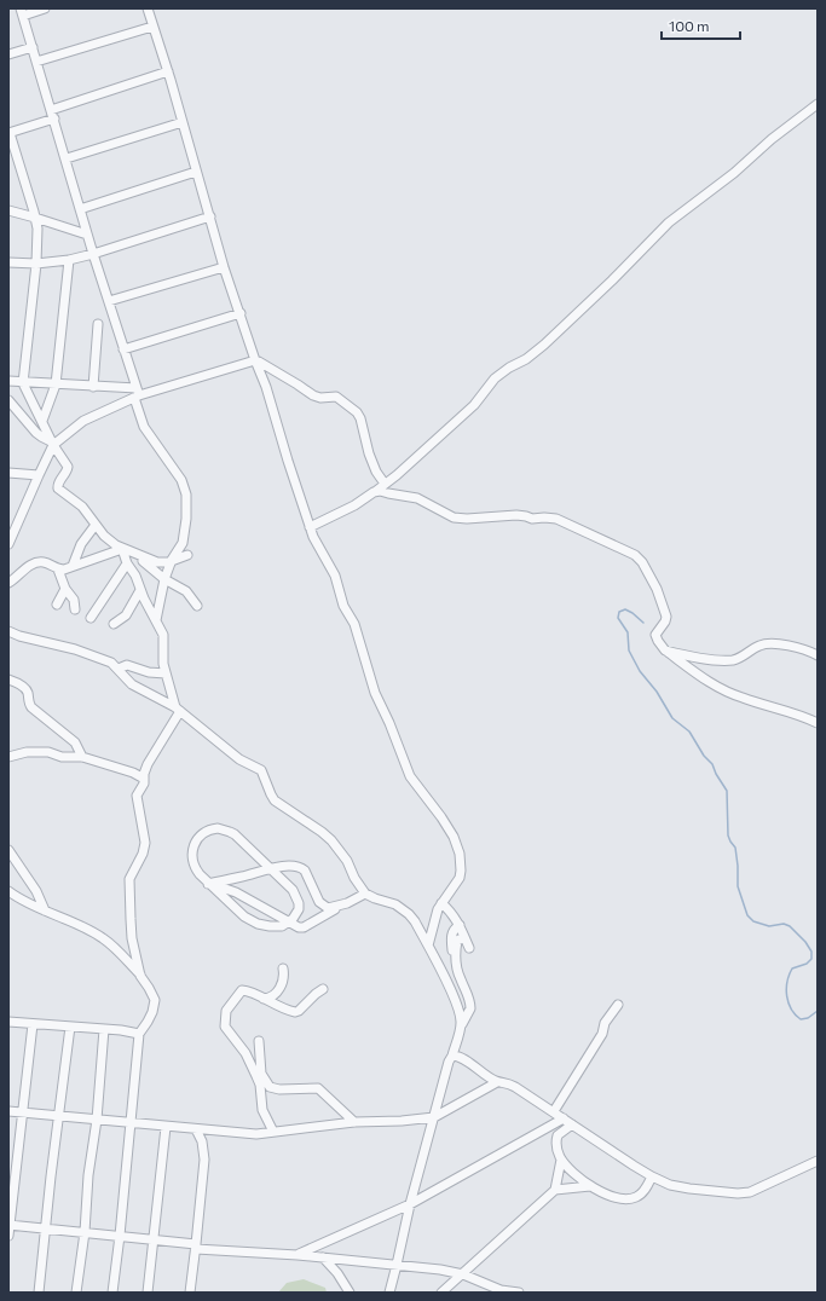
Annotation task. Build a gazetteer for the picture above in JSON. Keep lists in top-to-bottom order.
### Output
{
  "scale_bar": "100 m"
}
